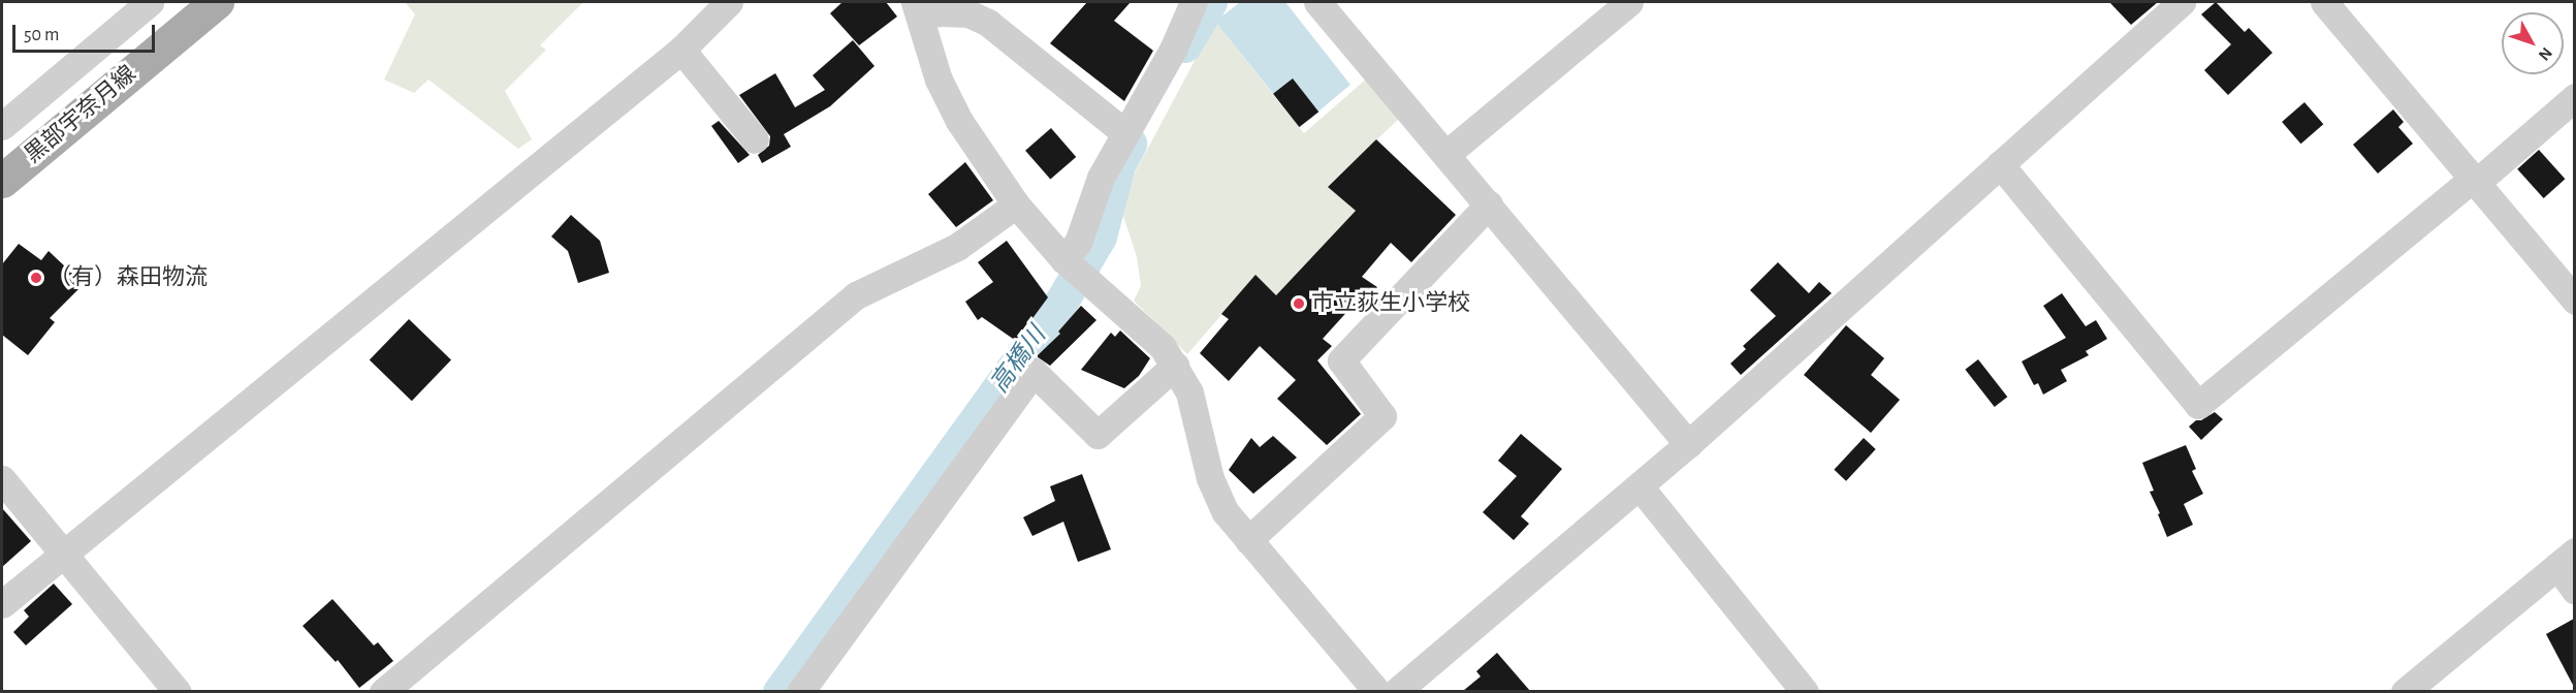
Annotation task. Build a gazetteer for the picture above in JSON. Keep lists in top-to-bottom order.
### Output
{
  "streets": {
    "main road": ["黒部宇奈月線"]
  },
  "water": ["高橋川"],
  "places": ["（有）森田物流", "市立荻生小学校"],
  "scale_bar": "50 m",
  "north": "bottom right"
}
